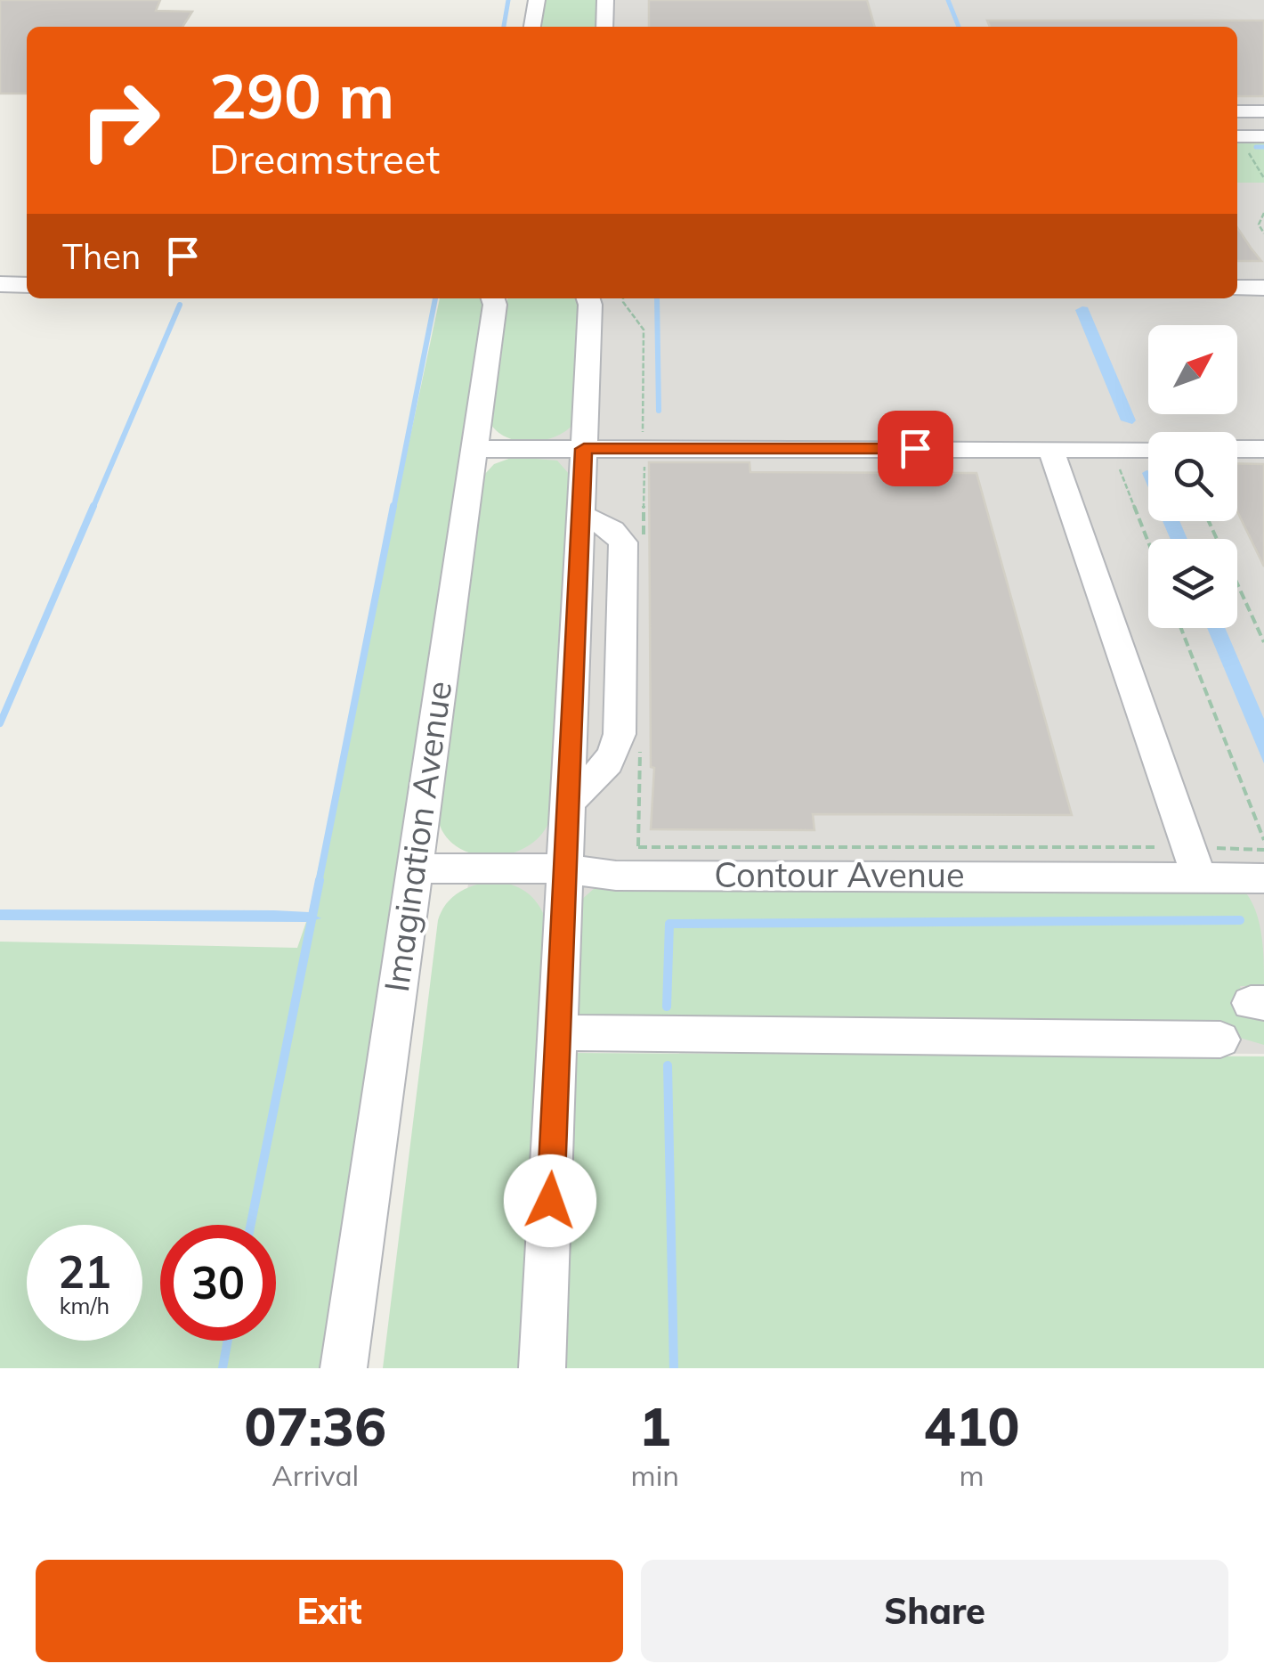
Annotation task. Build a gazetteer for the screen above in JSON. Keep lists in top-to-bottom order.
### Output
{
  "streets": {
    "street": ["Imagination Avenue", "Contour Avenue"]
  },
  "crossings": [
    ["Imagination Avenue", "Contour Avenue"]
  ],
  "north": "top right",
  "page": {
    "turn": ["290 m", "Dreamstreet"],
    "then": "Then",
    "speed": "21 km/h",
    "limit": "30",
    "eta": [
      "07:36",
      "Arrival",
      "1",
      "min",
      "410",
      "m"
    ],
    "buttons": ["Exit", "Share"]
  }
}
